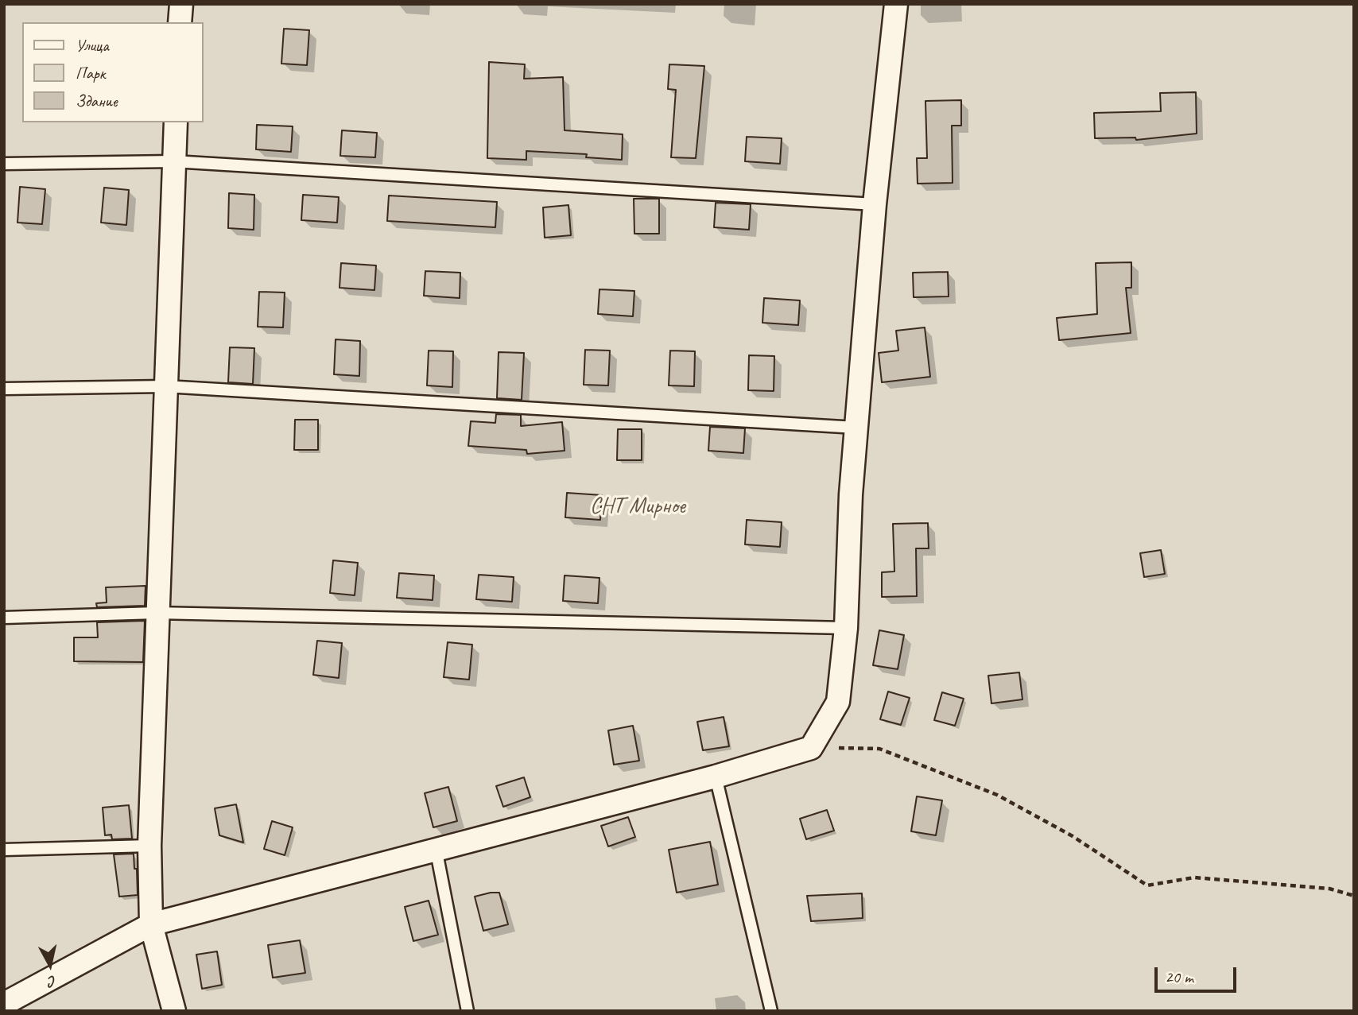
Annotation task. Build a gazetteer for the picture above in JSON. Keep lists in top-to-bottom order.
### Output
{
  "parks": ["СНТ Мирное"],
  "legend": ["Улица", "Парк", "Здание"],
  "scale_bar": "20 m",
  "north": "bottom"
}
